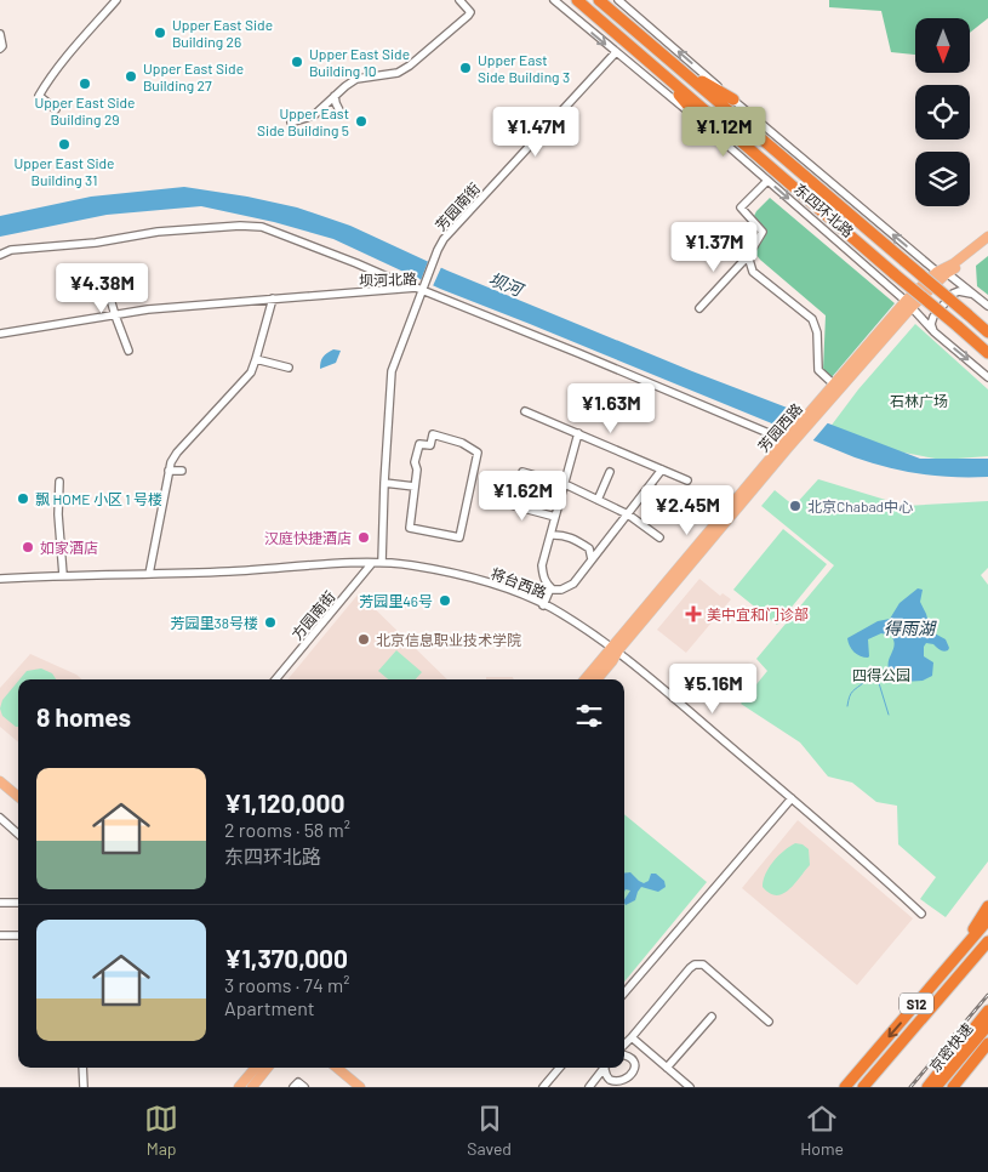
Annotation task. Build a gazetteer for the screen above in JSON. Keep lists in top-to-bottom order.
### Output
{
  "streets": {
    "highway": ["东四环北路", "S12", "京密快速"],
    "main road": ["芳园西路"],
    "street": [
      "芳园南街",
      "坝河北路",
      "将台西路",
      "方园南街"
    ]
  },
  "crossings": [
    ["芳园南街", "东四环北路"],
    ["芳园南街", "坝河北路"],
    ["芳园南街", "将台西路"],
    ["东四环北路", "芳园西路"],
    ["坝河北路", "芳园西路"],
    ["芳园西路", "将台西路"],
    ["将台西路", "方园南街"]
  ],
  "water": ["坝河", "得雨湖"],
  "parks": ["石林广场", "四得公园"],
  "places": {
    "other": [
      "Upper East Side Building 26",
      "Upper East Side Building 10",
      "Upper East Side Building 3",
      "Upper East Side Building 27",
      "Upper East Side Building 29",
      "Upper East Side Building 5",
      "Upper East Side Building 31",
      "飘 HOME 小区 1 号楼",
      "北京Chabad中心",
      "汉庭快捷酒店",
      "如家酒店",
      "芳园里46号",
      "芳园里38号楼",
      "北京信息职业技术学院"
    ],
    "health": ["美中宜和门诊部"]
  },
  "north": "bottom",
  "page": {
    "price": [
      "¥1.47M",
      "¥1.12M",
      "¥1.37M",
      "¥4.38M",
      "¥1.63M",
      "¥1.62M",
      "¥2.45M",
      "¥5.16M"
    ],
    "heading": "8 homes",
    "list": [
      {
        "name": "¥1,120,000",
        "note": "2 rooms · 58 m² · 东四环北路"
      },
      {
        "name": "¥1,370,000",
        "note": "3 rooms · 74 m² · Apartment"
      }
    ],
    "tabs": ["Map", "Saved", "Home"]
  }
}
